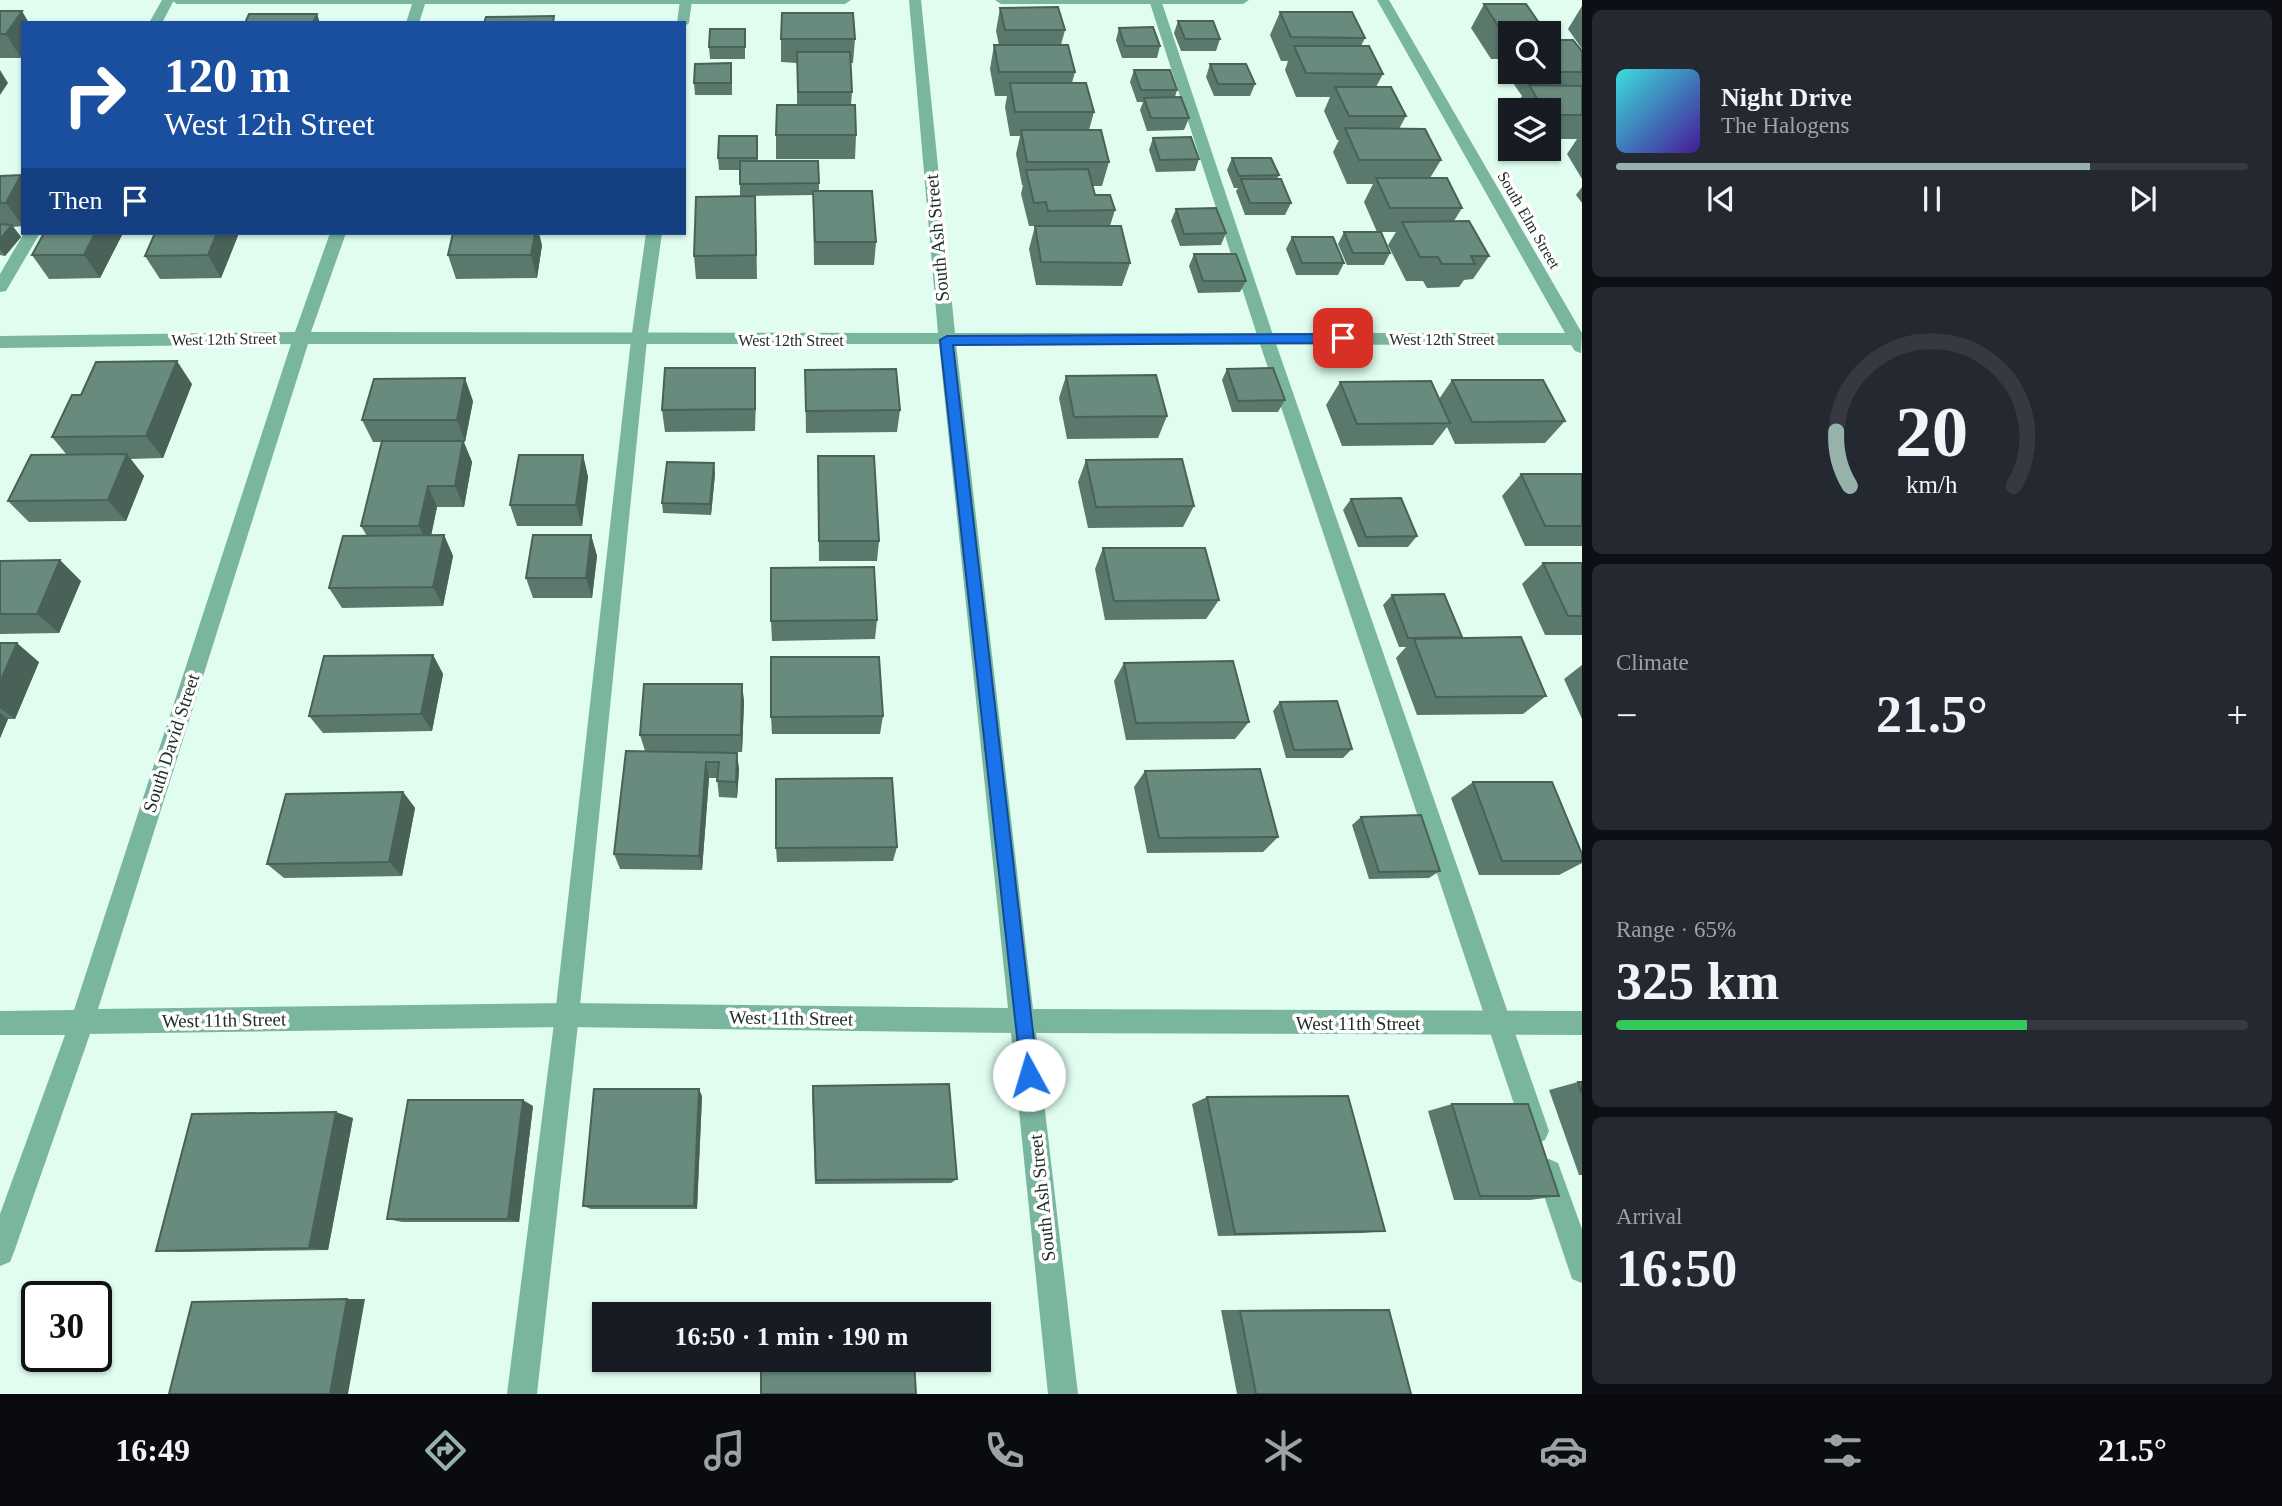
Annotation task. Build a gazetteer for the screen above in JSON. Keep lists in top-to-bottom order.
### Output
{
  "streets": {
    "street": [
      "South Elm Street",
      "South Ash Street",
      "West 12th Street",
      "South David Street",
      "West 11th Street"
    ]
  },
  "crossings": [
    ["South Elm Street", "West 12th Street"],
    ["South Ash Street", "West 12th Street"],
    ["South Ash Street", "West 11th Street"],
    ["West 12th Street", "South David Street"],
    ["South David Street", "West 11th Street"]
  ],
  "page": {
    "turn": ["120 m", "West 12th Street"],
    "song": ["Night Drive", "The Halogens"],
    "then": "Then",
    "tile": [
      "Climate",
      ["Range · 65%", "325 km"],
      ["Arrival", "16:50"]
    ],
    "heat": ["−", "21.5°", "+"],
    "limit": "30",
    "trip": "16:50 · 1 min · 190 m",
    "tabs": ["16:49", "21.5°"],
    "gauge": ["20", "km/h"]
  }
}
